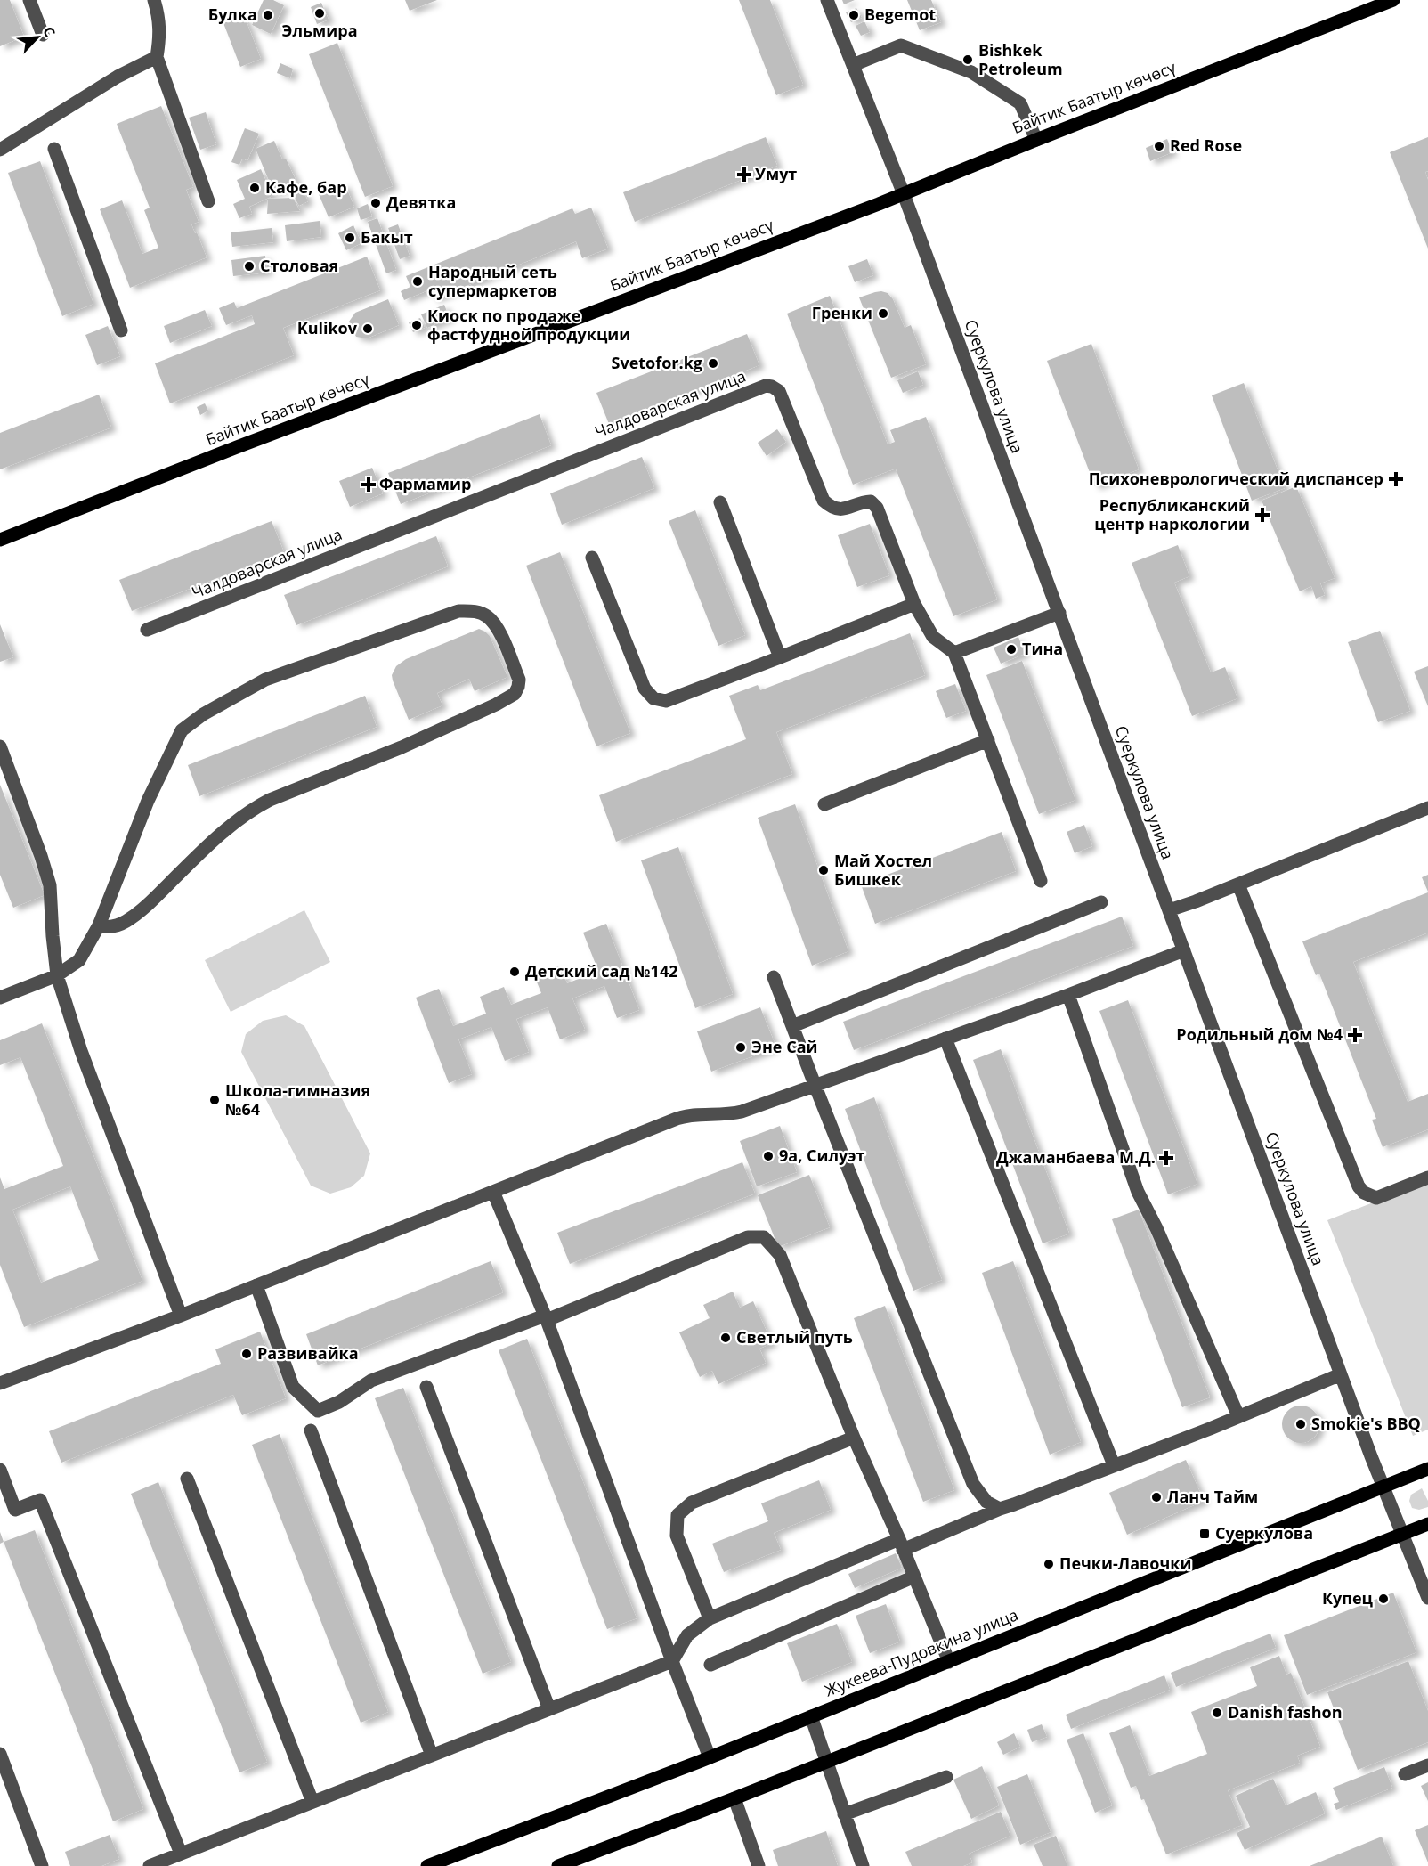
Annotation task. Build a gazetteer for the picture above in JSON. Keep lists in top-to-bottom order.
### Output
{
  "streets": {
    "main road": ["Байтик Баатыр көчөсү", "Жукеева-Пудовкина улица"],
    "street": ["Суеркулова улица", "Чалдоварская улица"]
  },
  "crossings": [
    ["Байтик Баатыр көчөсү", "Суеркулова улица"],
    ["Суеркулова улица", "Жукеева-Пудовкина улица"]
  ],
  "places": {
    "other": [
      "Эльмира",
      "Булка",
      "Begemot",
      "Bishkek Petroleum",
      "Red Rose",
      "Кафе, бар",
      "Девятка",
      "Бакыт",
      "Столовая",
      "Народный сеть супермаркетов",
      "Гренки",
      "Киоск по продаже фастфудной продукции",
      "Kulikov",
      "Svetofor.kg",
      "Тина",
      "Май Хостел Бишкек",
      "Детский сад №142",
      "Эне Сай",
      "Школа-гимназия №64",
      "9а, Силуэт",
      "Светлый путь",
      "Развивайка",
      "Smokie's BBQ",
      "Ланч Тайм",
      "Печки-Лавочки",
      "Купец",
      "Danish fashon"
    ],
    "health": [
      "Умут",
      "Психоневрологический диспансер",
      "Фармамир",
      "Республиканский центр наркологии",
      "Родильный дом №4",
      "Джаманбаева М.Д."
    ],
    "transit": ["Суеркулова"]
  },
  "north": "top right"
}
